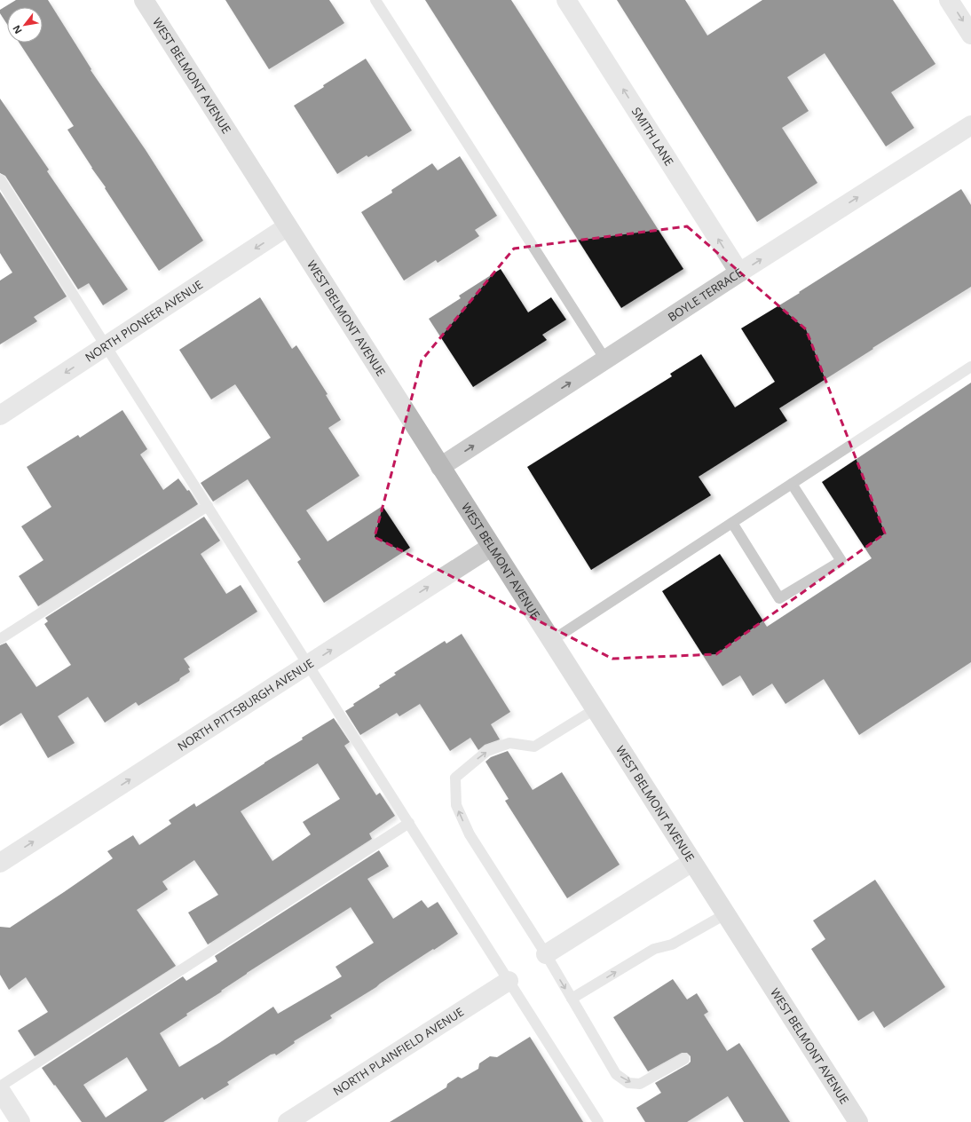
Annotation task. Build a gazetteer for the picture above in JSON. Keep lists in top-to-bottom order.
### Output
{
  "streets": {
    "main road": ["WEST BELMONT AVENUE"],
    "street": [
      "SMITH LANE",
      "BOYLE TERRACE",
      "NORTH PIONEER AVENUE",
      "NORTH PITTSBURGH AVENUE",
      "NORTH PLAINFIELD AVENUE"
    ]
  },
  "crossings": [
    ["WEST BELMONT AVENUE", "BOYLE TERRACE"],
    ["WEST BELMONT AVENUE", "NORTH PIONEER AVENUE"],
    ["WEST BELMONT AVENUE", "NORTH PITTSBURGH AVENUE"],
    ["SMITH LANE", "BOYLE TERRACE"]
  ],
  "one_way": [
    "SMITH LANE",
    "BOYLE TERRACE",
    "NORTH PIONEER AVENUE",
    "NORTH PITTSBURGH AVENUE"
  ],
  "north": "bottom left"
}
